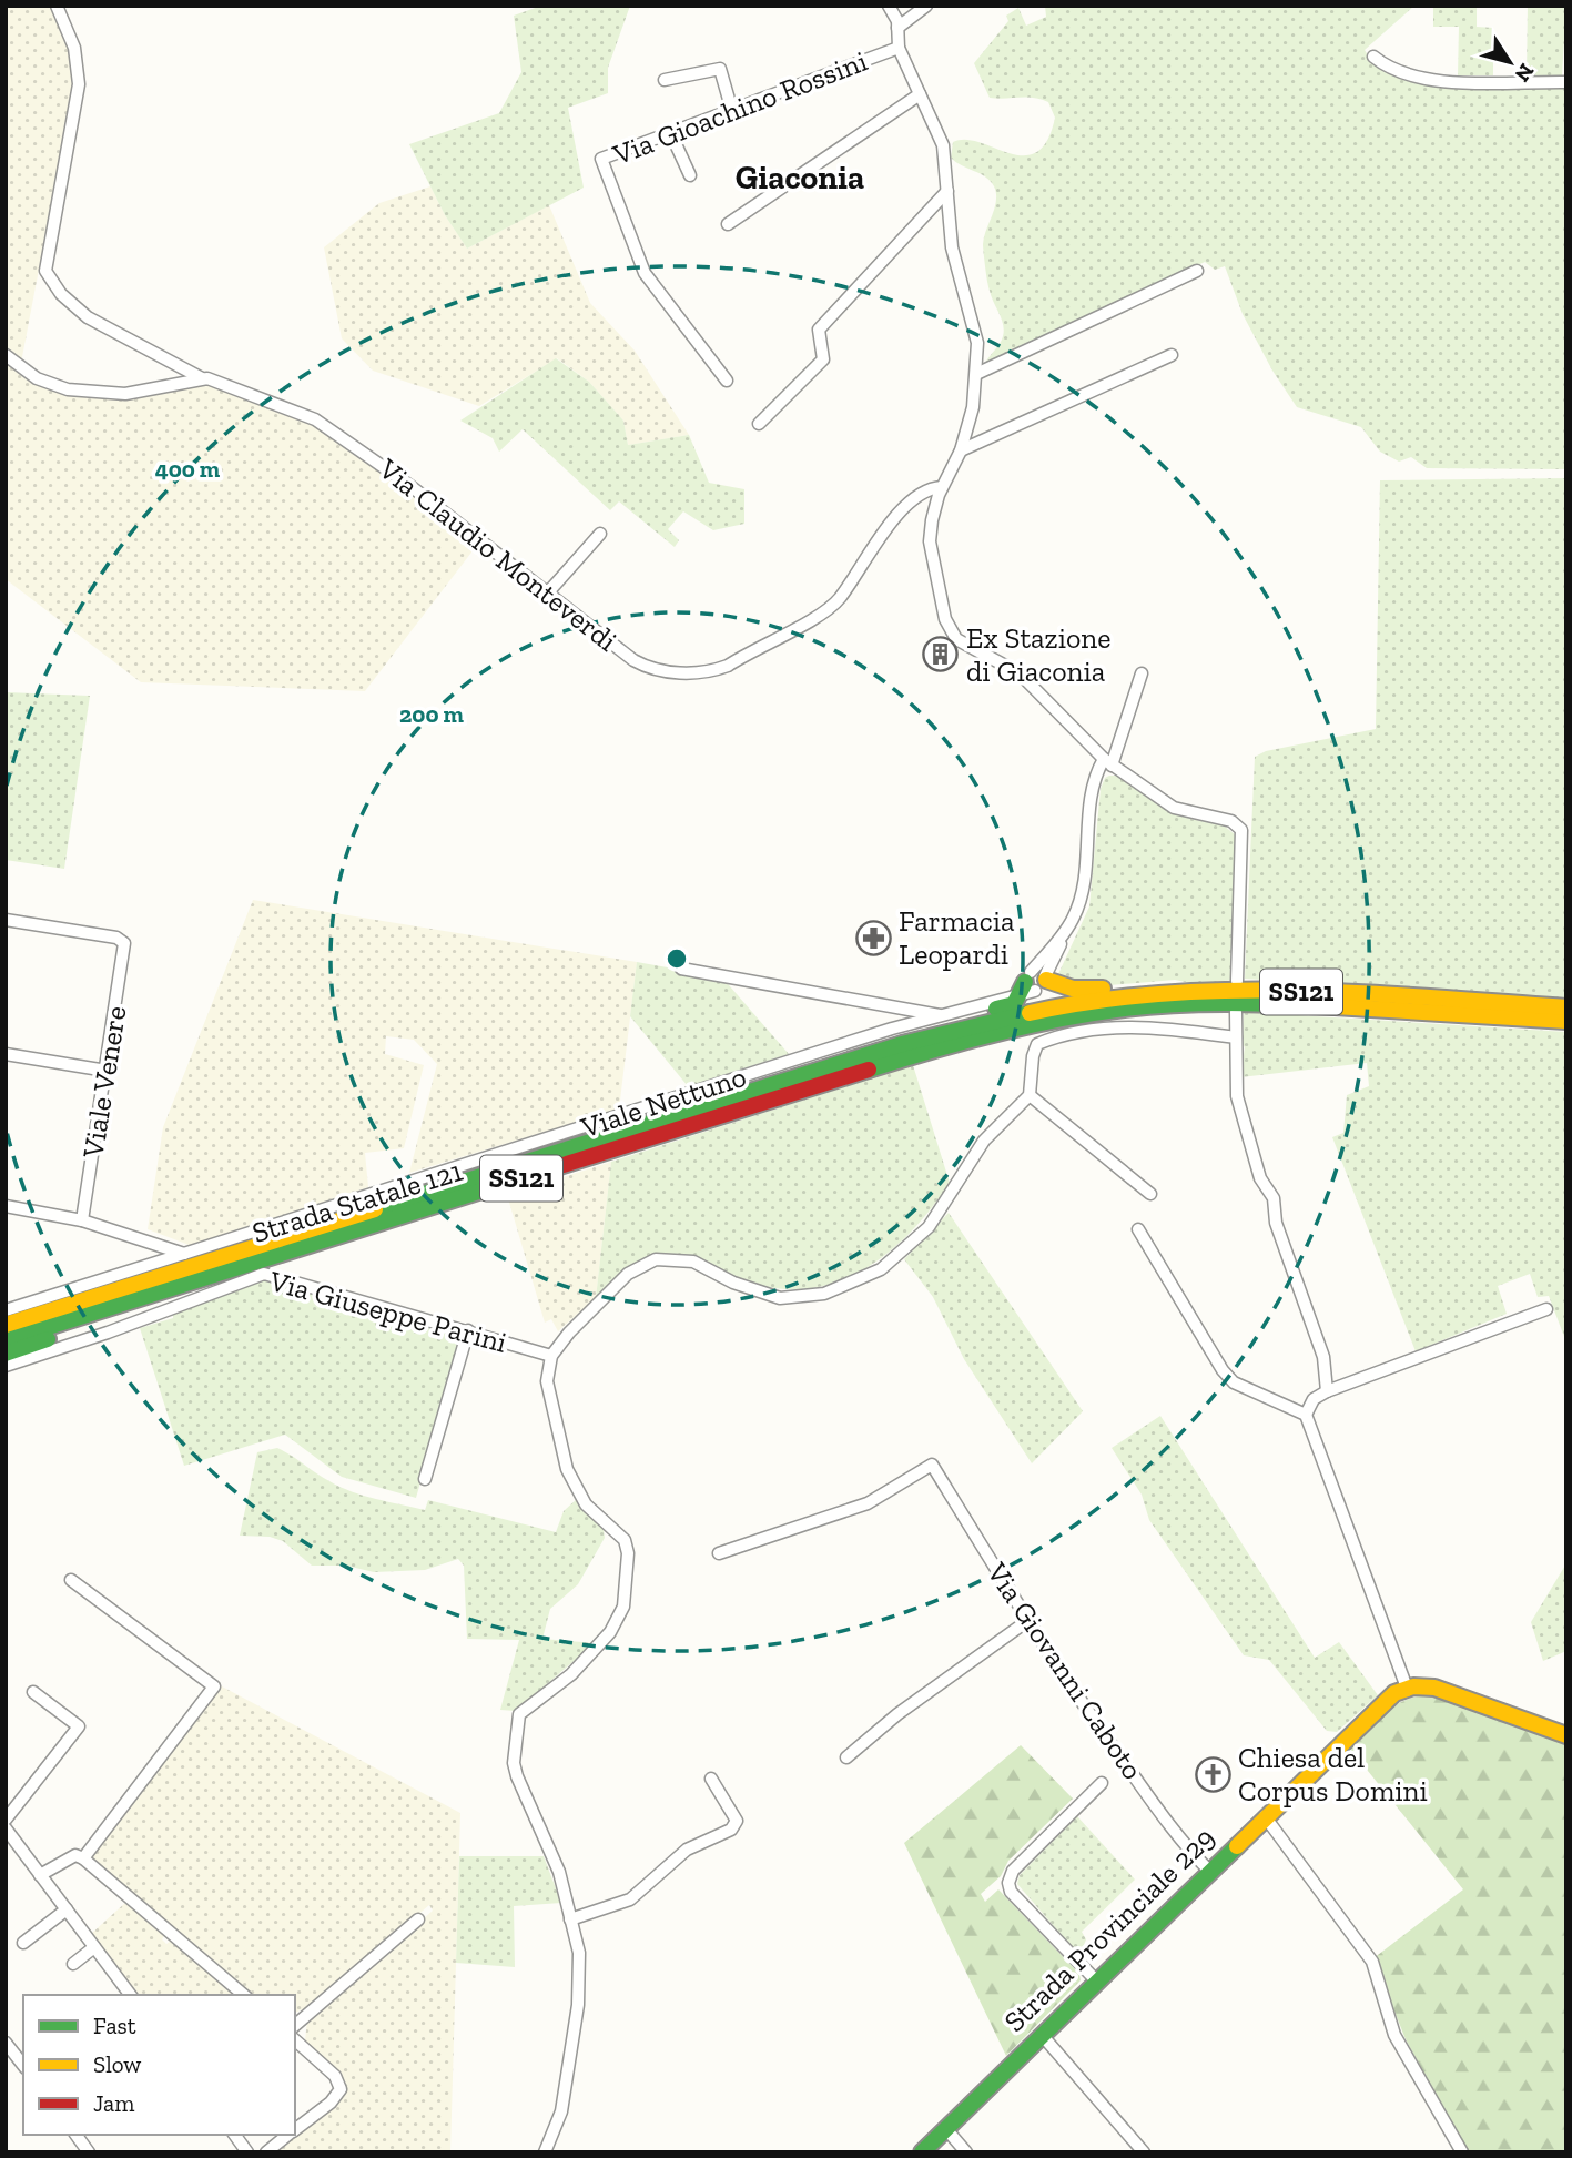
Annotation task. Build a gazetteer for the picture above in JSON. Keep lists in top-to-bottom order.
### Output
{
  "streets": {
    "main road": ["SS121", "Strada Statale 121", "Strada Provinciale 229"],
    "street": [
      "Via Gioachino Rossini",
      "Via Claudio Monteverdi",
      "Viale Venere",
      "Viale Nettuno",
      "Via Giuseppe Parini",
      "Via Giovanni Caboto"
    ]
  },
  "crossings": [
    ["SS121", "Strada Statale 121"],
    ["Via Giovanni Caboto", "Strada Provinciale 229"]
  ],
  "districts": ["Giaconia"],
  "places": {
    "building": ["Ex Stazione di Giaconia"],
    "pharmacy": ["Farmacia Leopardi"],
    "church": ["Chiesa del Corpus Domini"]
  },
  "legend": ["Fast", "Slow", "Jam"],
  "north": "bottom right",
  "rings": ["400 m", "200 m"]
}
